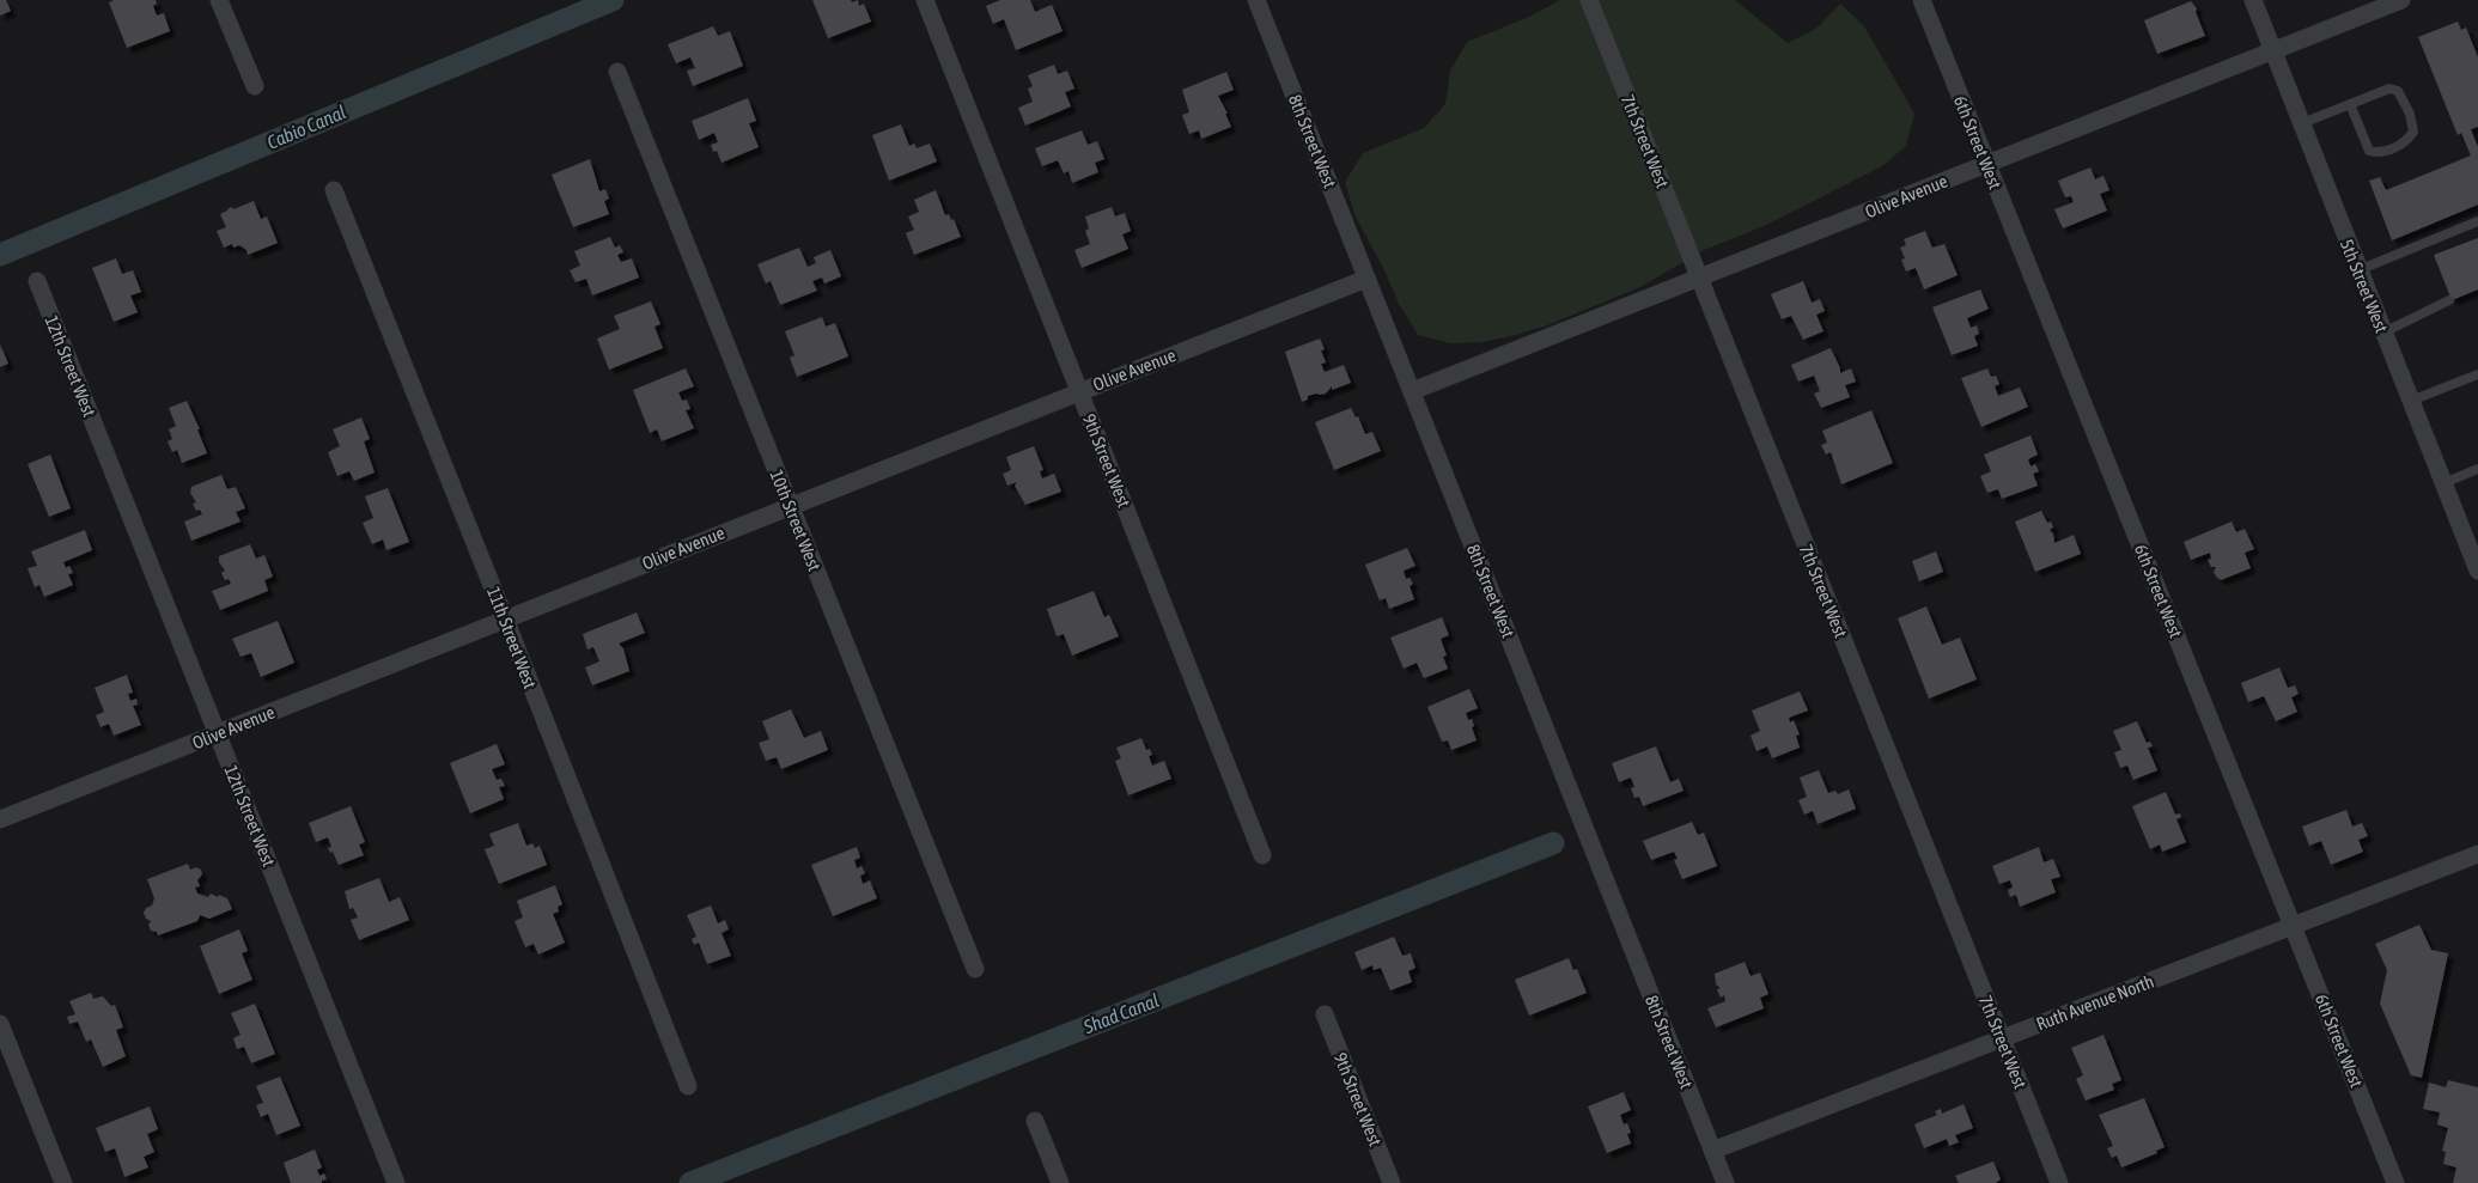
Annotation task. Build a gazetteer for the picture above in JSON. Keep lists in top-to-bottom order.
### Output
{
  "streets": {
    "street": [
      "8th Street West",
      "7th Street West",
      "6th Street West",
      "Olive Avenue",
      "5th Street West",
      "12th Street West",
      "9th Street West",
      "10th Street West",
      "11th Street West",
      "Ruth Avenue North"
    ]
  },
  "crossings": [
    ["8th Street West", "Olive Avenue"],
    ["8th Street West", "Ruth Avenue North"],
    ["7th Street West", "Olive Avenue"],
    ["7th Street West", "Ruth Avenue North"],
    ["6th Street West", "Olive Avenue"],
    ["6th Street West", "Ruth Avenue North"],
    ["Olive Avenue", "5th Street West"],
    ["Olive Avenue", "12th Street West"],
    ["Olive Avenue", "9th Street West"],
    ["Olive Avenue", "10th Street West"],
    ["Olive Avenue", "11th Street West"]
  ],
  "water": ["Cabio Canal", "Shad Canal"]
}
